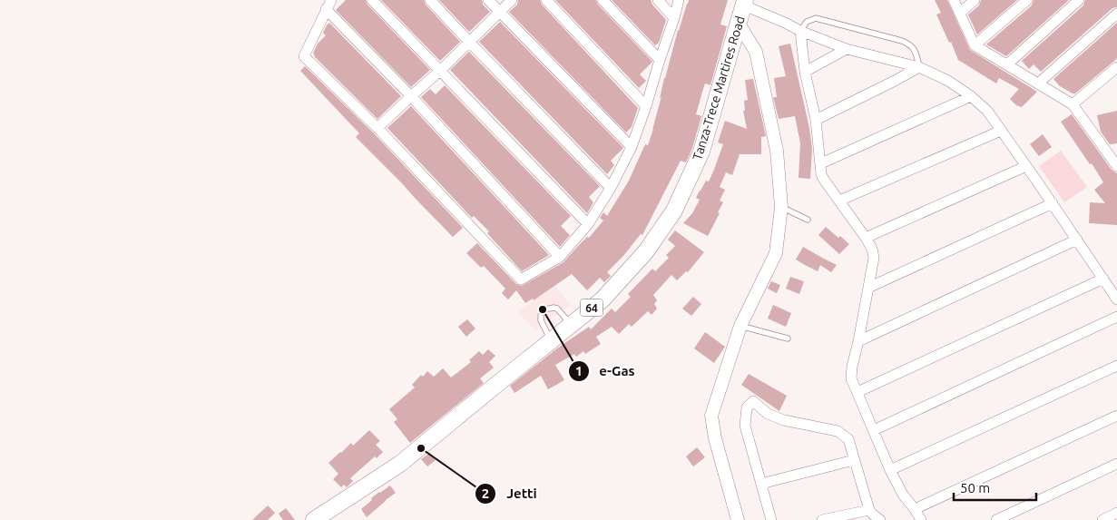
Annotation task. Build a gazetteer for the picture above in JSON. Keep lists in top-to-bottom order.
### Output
{
  "streets": {
    "main road": ["Tanza-Trece Martires Road", "64"]
  },
  "places": ["e-Gas", "Jetti"],
  "scale_bar": "50 m"
}
